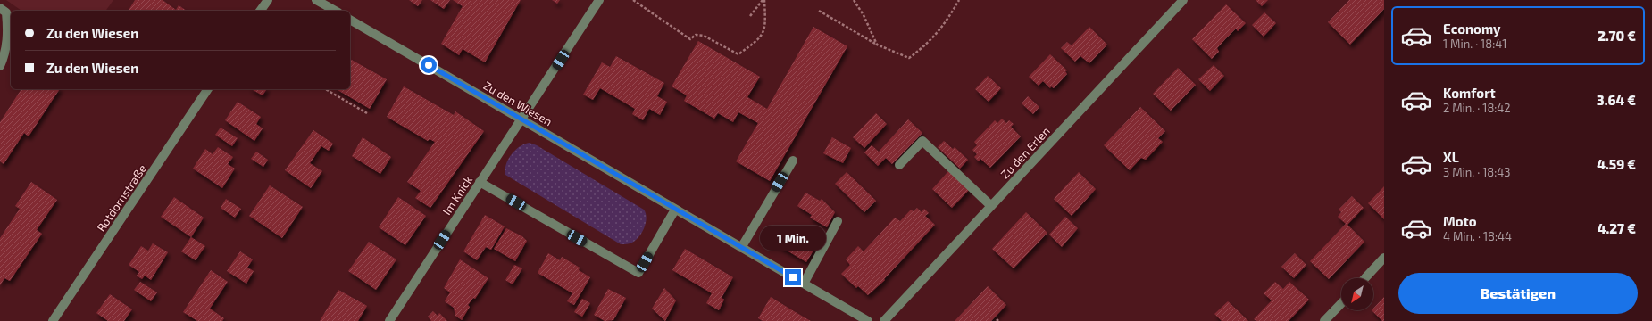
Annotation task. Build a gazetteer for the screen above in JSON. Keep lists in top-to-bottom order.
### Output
{
  "streets": {
    "street": [
      "Zu den Wiesen",
      "Zu den Erlen",
      "Im Knick",
      "Rotdornstraße"
    ]
  },
  "crossings": [
    ["Zu den Wiesen", "Im Knick"]
  ],
  "north": "bottom left",
  "page": {
    "list": [
      {
        "name": "Economy",
        "note": "1 Min. · 18:41",
        "value": "2.70 €"
      },
      {
        "name": "Komfort",
        "note": "2 Min. · 18:42",
        "value": "3.64 €"
      },
      {
        "name": "XL",
        "note": "3 Min. · 18:43",
        "value": "4.59 €"
      },
      {
        "name": "Moto",
        "note": "4 Min. · 18:44",
        "value": "4.27 €"
      }
    ],
    "banner": ["Zu den Wiesen", "Zu den Wiesen"],
    "bubble": "1 Min.",
    "buttons": "Bestätigen"
  }
}
